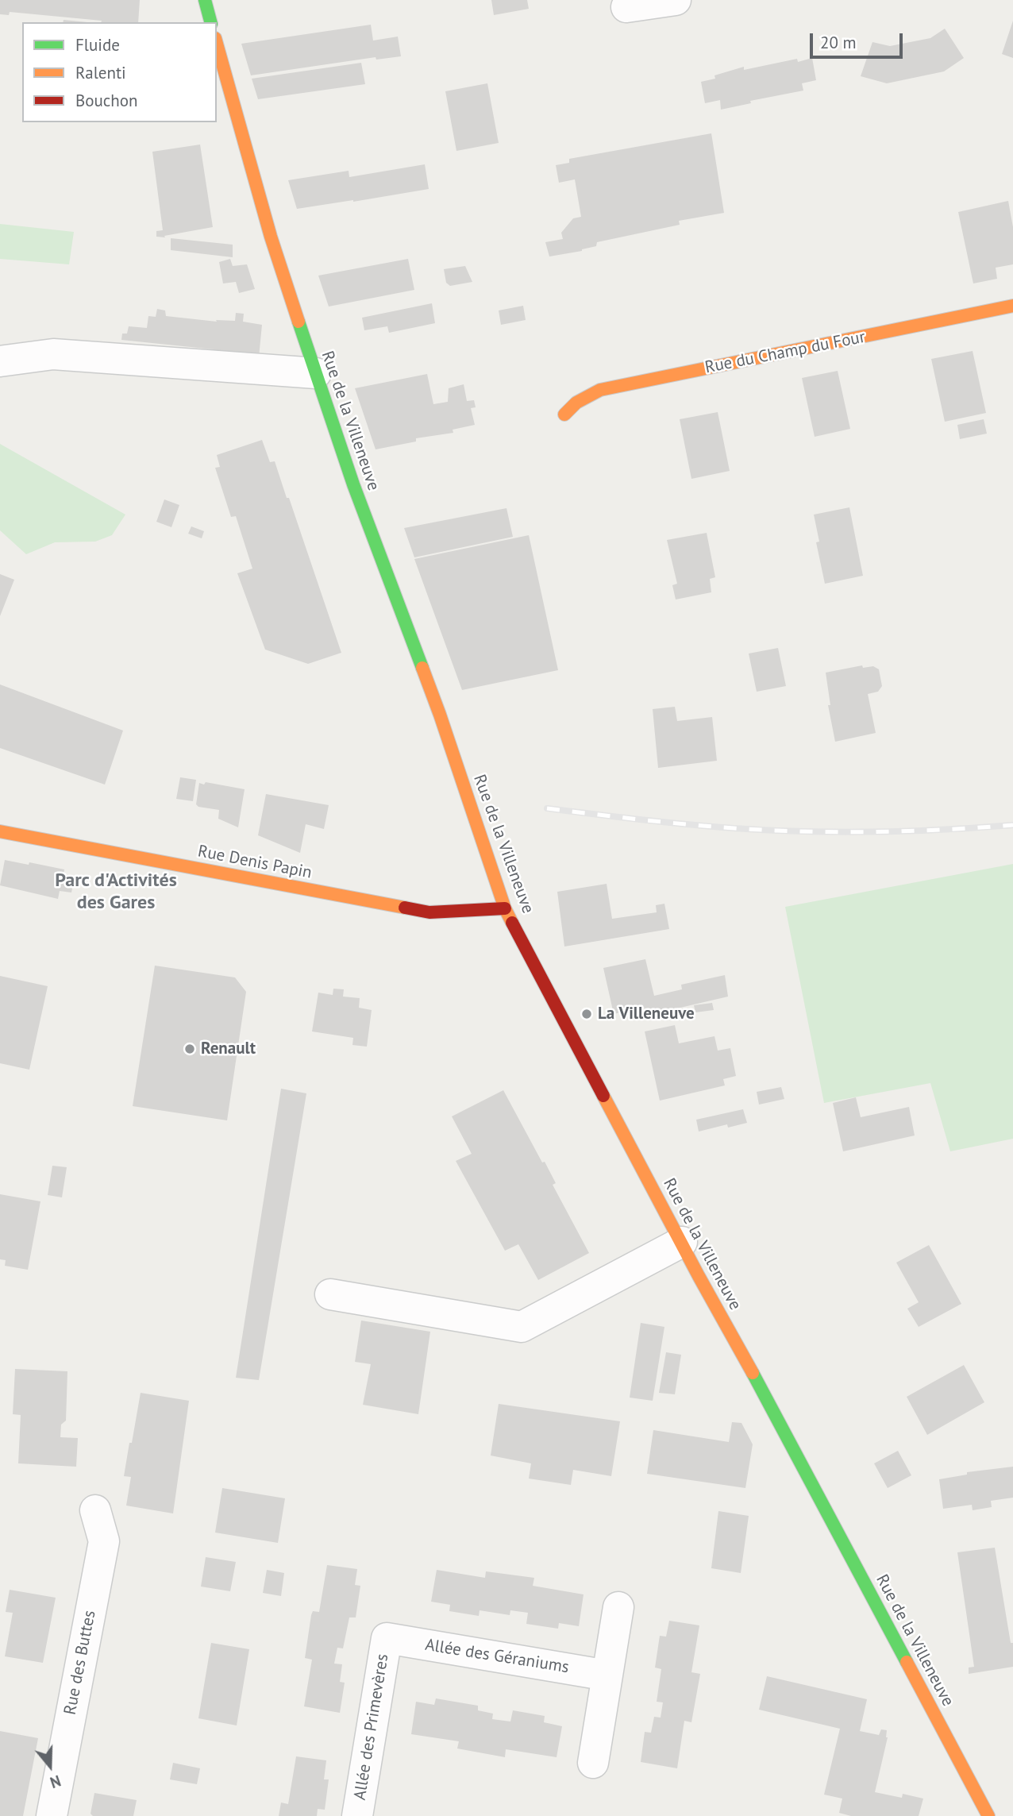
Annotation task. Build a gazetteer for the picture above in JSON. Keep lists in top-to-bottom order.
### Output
{
  "streets": {
    "main road": ["Rue du Champ du Four", "Rue de la Villeneuve", "Rue Denis Papin"],
    "street": ["Allée des Géraniums", "Rue des Buttes", "Allée des Primevères"]
  },
  "crossings": [
    ["Rue de la Villeneuve", "Rue Denis Papin"],
    ["Allée des Géraniums", "Allée des Primevères"]
  ],
  "districts": ["Parc d'Activités des Gares"],
  "places": ["La Villeneuve", "Renault"],
  "legend": ["Fluide", "Ralenti", "Bouchon"],
  "scale_bar": "20 m",
  "north": "bottom"
}
